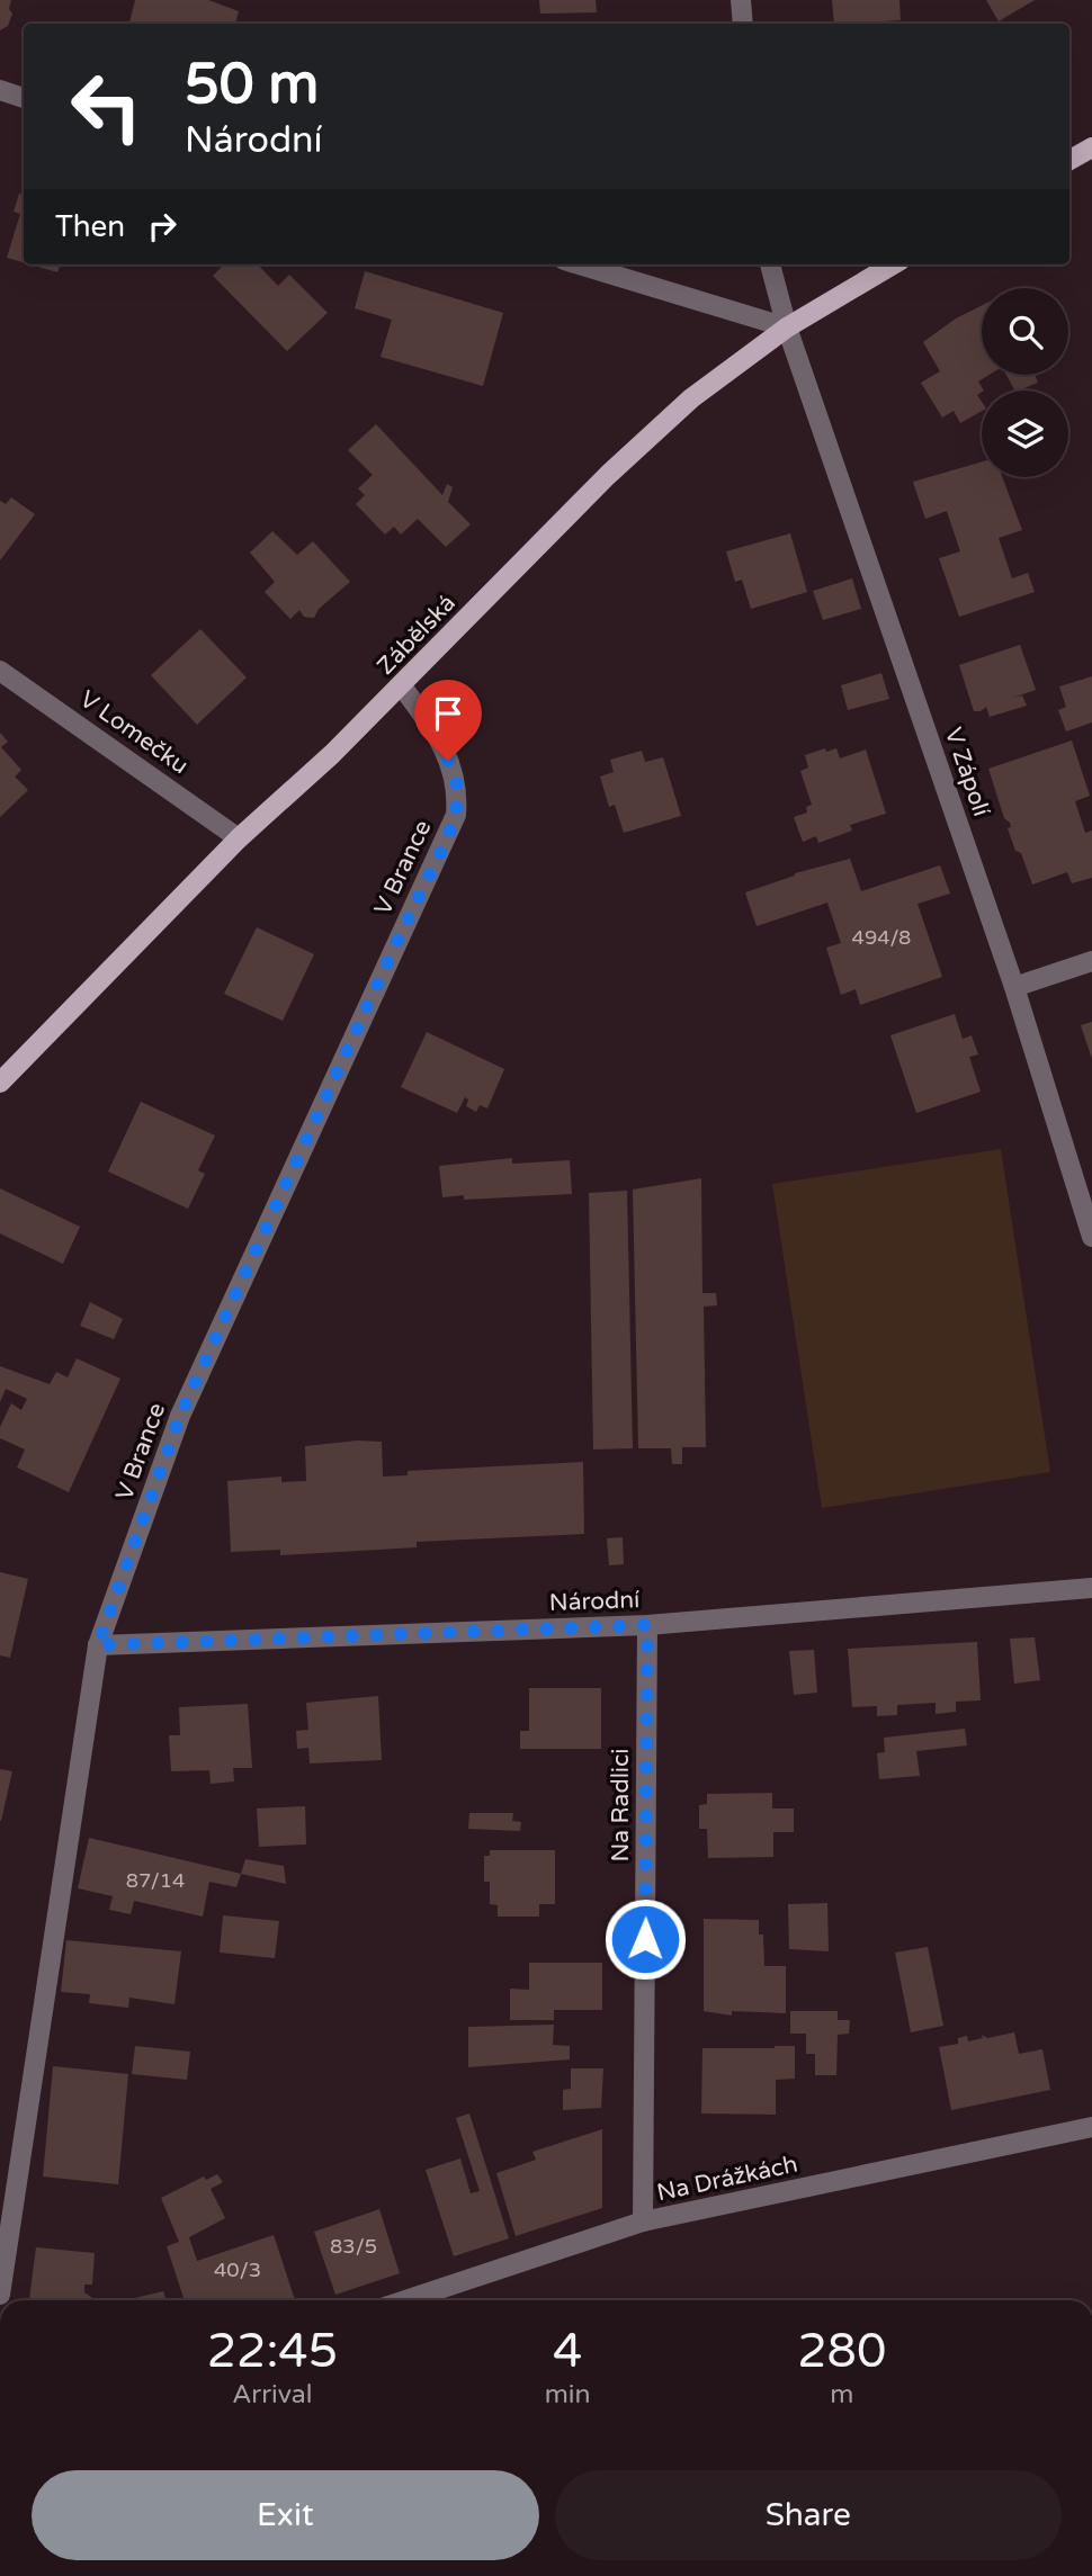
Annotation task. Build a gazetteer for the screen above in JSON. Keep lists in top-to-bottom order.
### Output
{
  "streets": {
    "main road": ["Zábělská"],
    "street": [
      "V Lomečku",
      "V Zápolí",
      "V Brance",
      "Národní",
      "Na Radlici",
      "Na Drážkách"
    ]
  },
  "crossings": [
    ["Zábělská", "V Lomečku"],
    ["Zábělská", "V Zápolí"],
    ["Zábělská", "V Brance"],
    ["V Brance", "Národní"],
    ["Národní", "Na Radlici"],
    ["Na Radlici", "Na Drážkách"]
  ],
  "house_numbers": [
    "494/8",
    "87/14",
    "83/5",
    "40/3"
  ],
  "page": {
    "turn": ["50 m", "Národní"],
    "then": "Then",
    "eta": [
      "22:45",
      "Arrival",
      "4",
      "min",
      "280",
      "m"
    ],
    "buttons": ["Exit", "Share"]
  }
}
